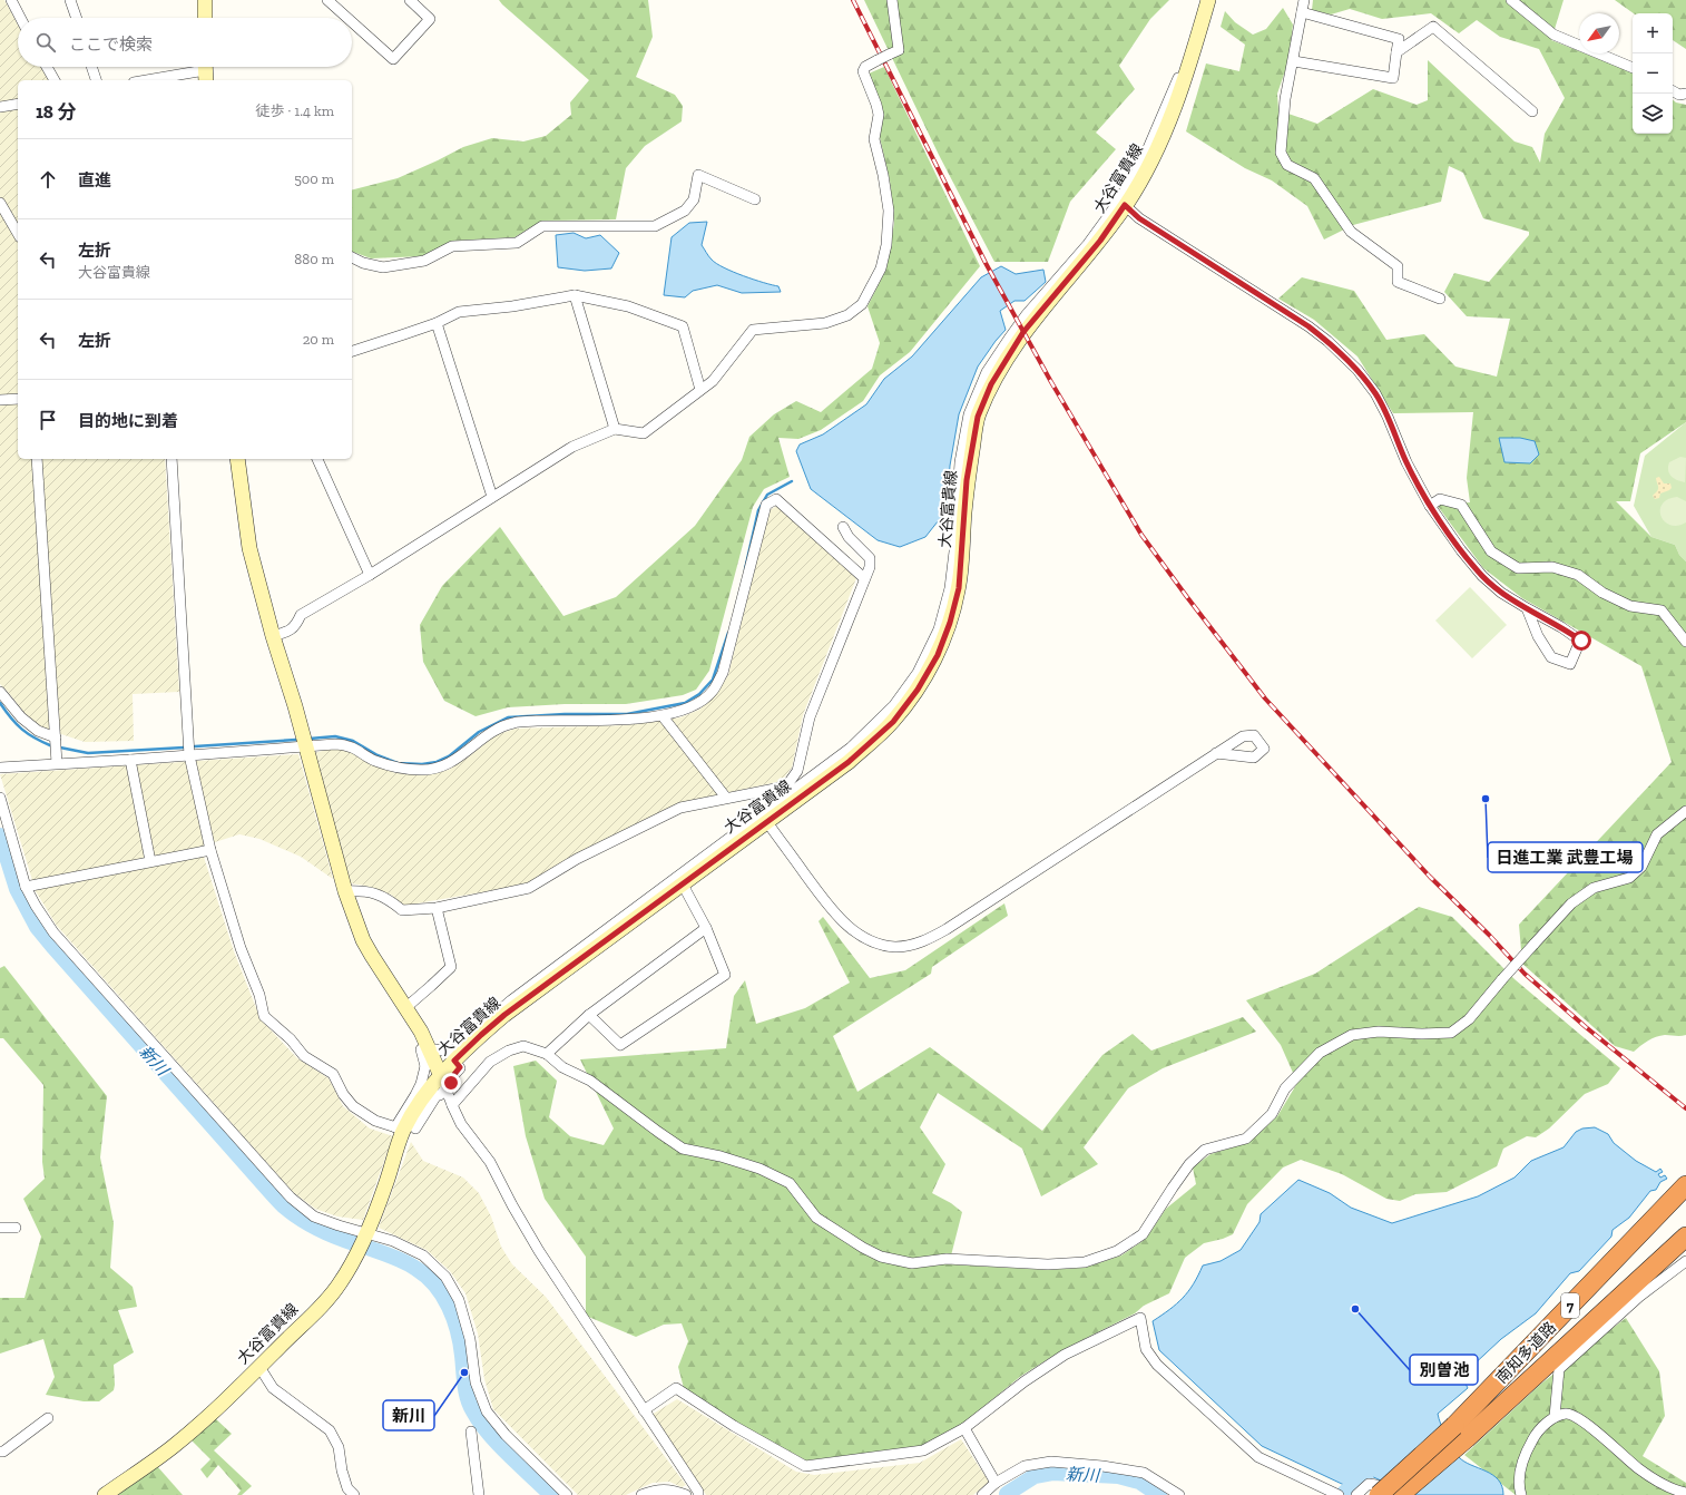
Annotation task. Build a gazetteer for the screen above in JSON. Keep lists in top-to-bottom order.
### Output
{
  "streets": {
    "highway": ["7", "南知多道路"],
    "main road": ["大谷富貴線"]
  },
  "water": ["新川"],
  "places": ["日進工業 武豊工場", "別曽池", "新川"],
  "north": "bottom left",
  "page": {
    "map_buttons": ["+", "−"],
    "search": "ここで検索",
    "heading": ["18 分", "徒歩 · 1.4 km"],
    "list": [
      ["直進", "500 m"],
      ["左折", "大谷富貴線", "880 m"],
      ["左折", "20 m"],
      "目的地に到着"
    ]
  }
}
